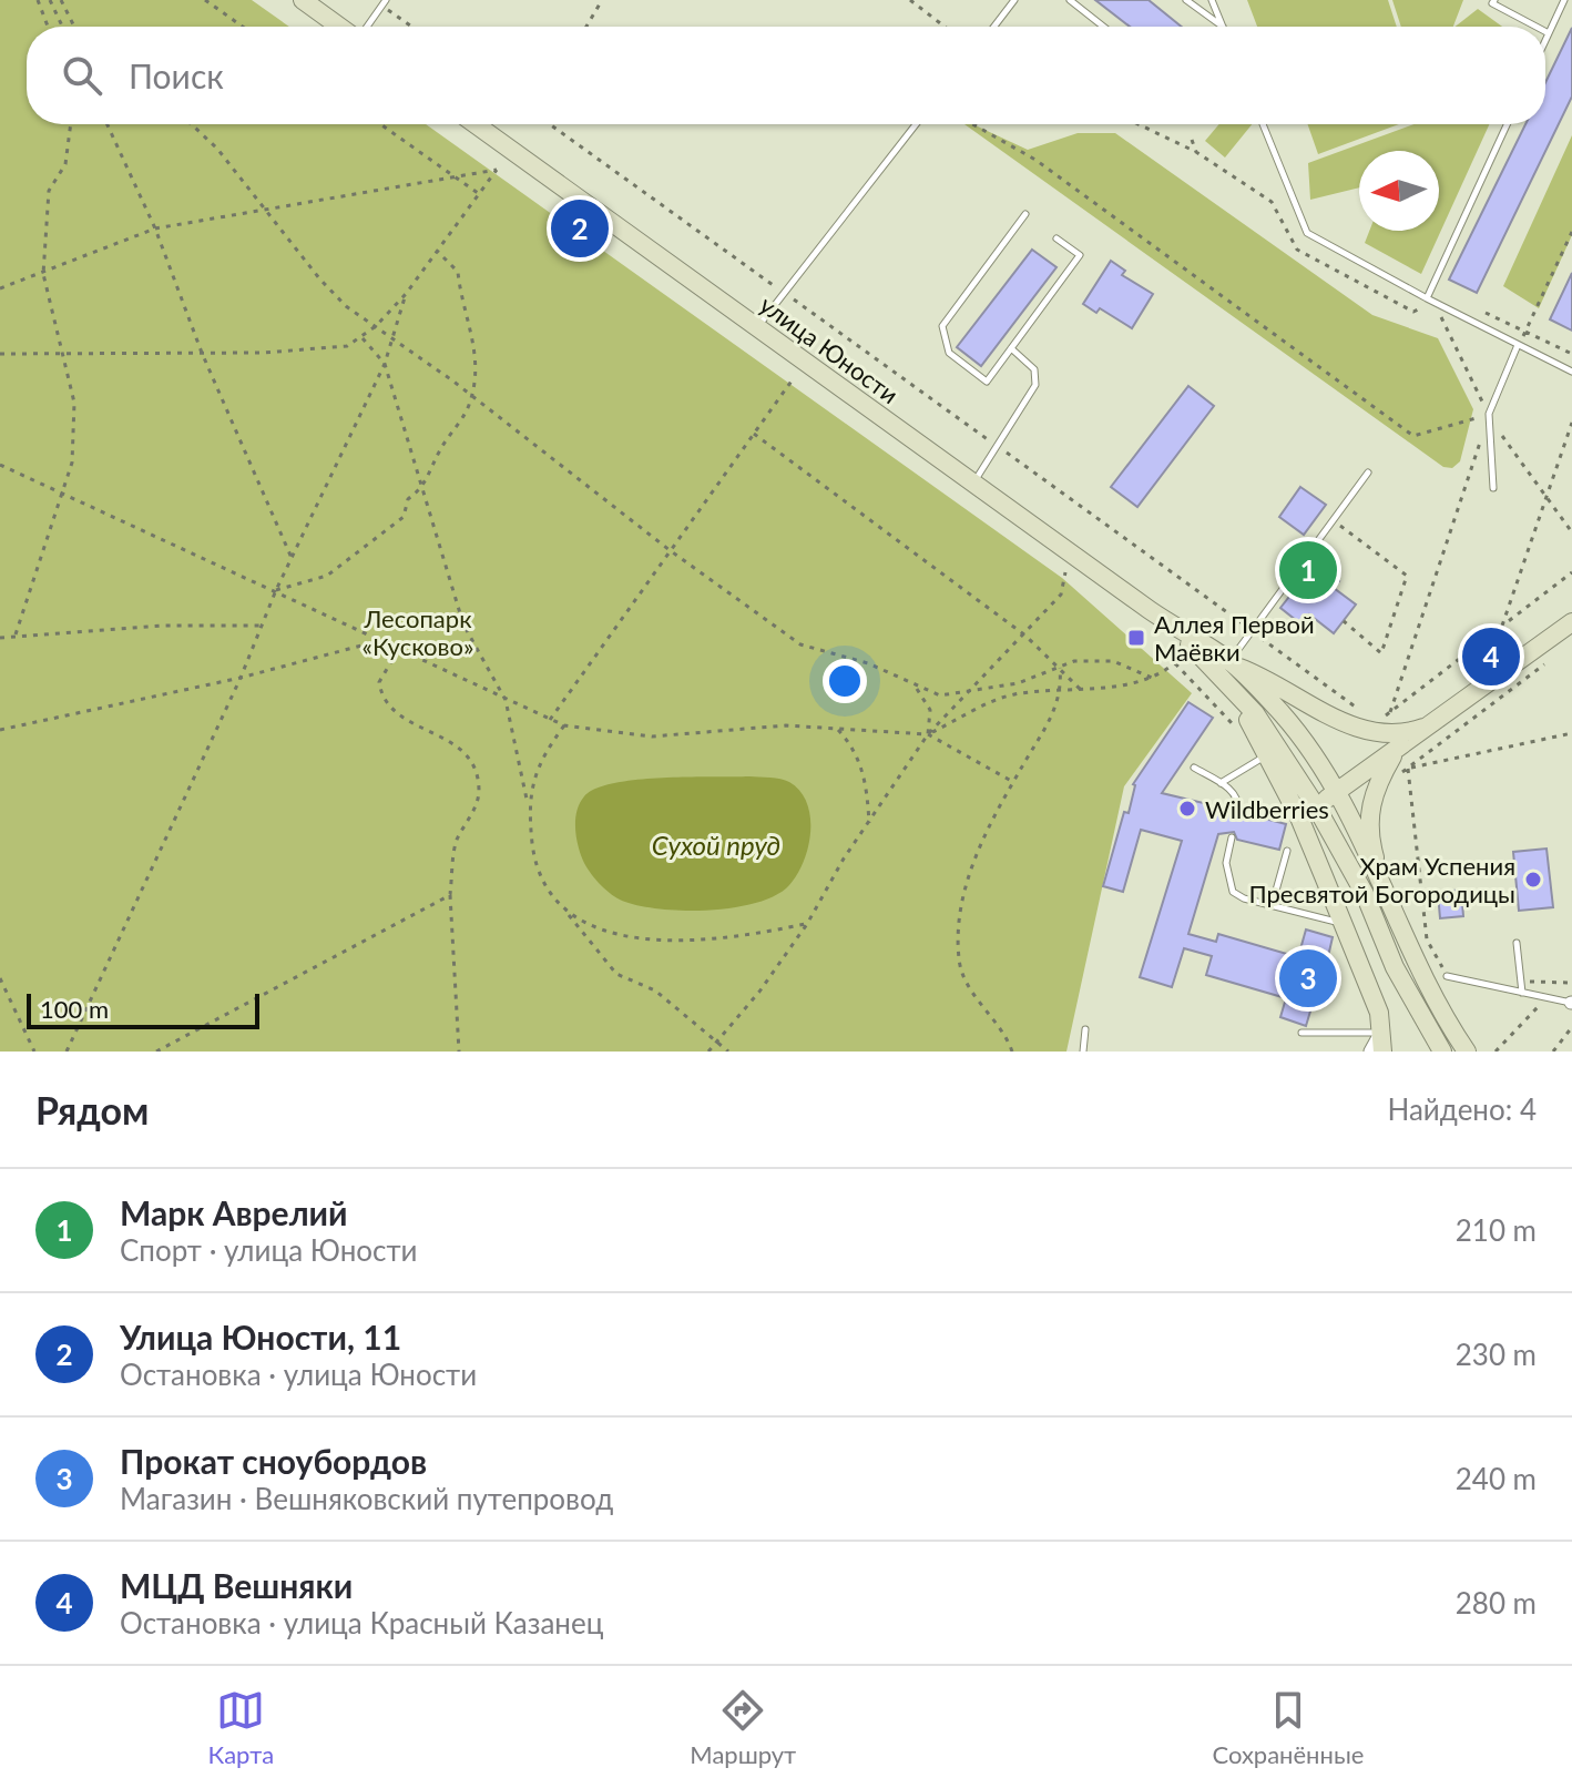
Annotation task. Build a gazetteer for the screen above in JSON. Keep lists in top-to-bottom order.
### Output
{
  "streets": {
    "main road": ["улица Юности"]
  },
  "water": ["Сухой пруд"],
  "parks": ["Лесопарк «Кусково»"],
  "places": {
    "transit": ["Аллея Первой Маёвки"],
    "other": ["Wildberries", "Храм Успения Пресвятой Богородицы"]
  },
  "scale_bar": "100 m",
  "north": "left",
  "page": {
    "search": "Поиск",
    "pins": [
      "2",
      "1",
      "4",
      "3"
    ],
    "scale": "100 m",
    "heading": ["Рядом", "Найдено: 4"],
    "list": [
      {
        "mark": "1",
        "name": "Марк Аврелий",
        "note": "Спорт · улица Юности",
        "value": "210 m"
      },
      {
        "mark": "2",
        "name": "Улица Юности, 11",
        "note": "Остановка · улица Юности",
        "value": "230 m"
      },
      {
        "mark": "3",
        "name": "Прокат сноубордов",
        "note": "Магазин · Вешняковский путепровод",
        "value": "240 m"
      },
      {
        "mark": "4",
        "name": "МЦД Вешняки",
        "note": "Остановка · улица Красный Казанец",
        "value": "280 m"
      }
    ],
    "nav": ["Карта", "Маршрут", "Сохранённые"]
  }
}
